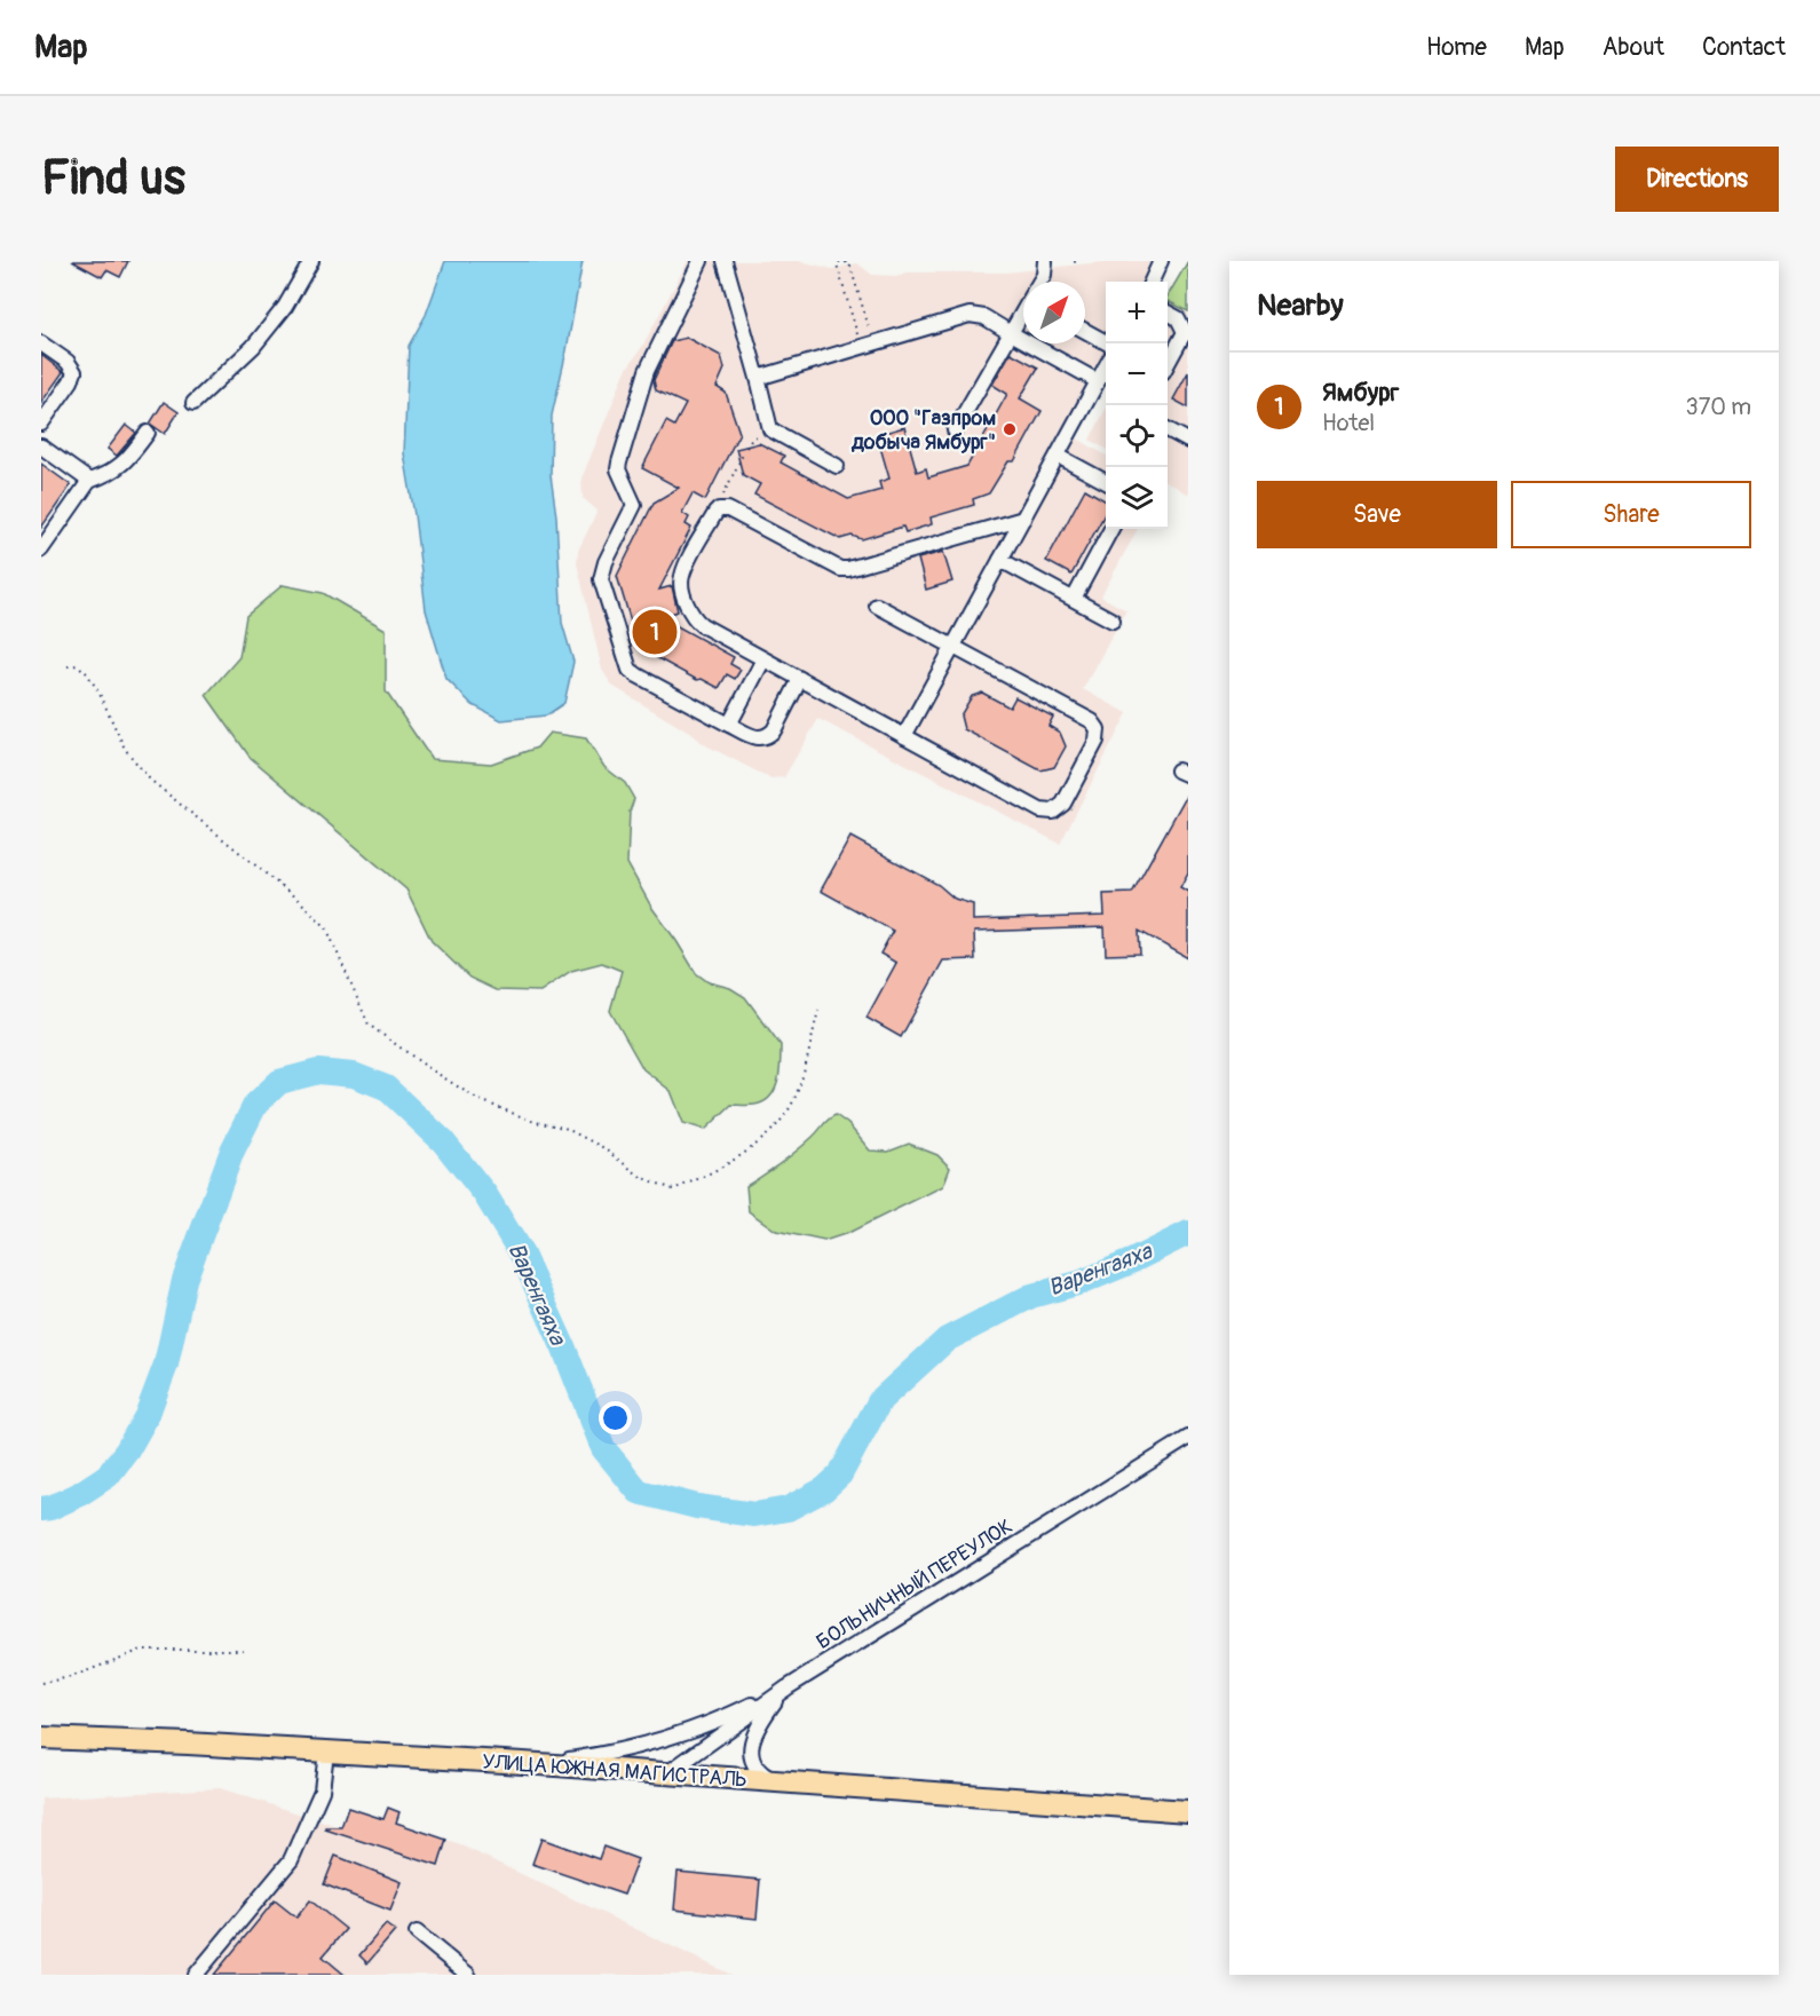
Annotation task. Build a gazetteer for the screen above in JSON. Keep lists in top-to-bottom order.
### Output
{
  "streets": {
    "highway": ["УЛИЦА ЮЖНАЯ МАГИСТРАЛЬ"],
    "street": ["БОЛЬНИЧНЫЙ ПЕРЕУЛОК"]
  },
  "crossings": [
    ["БОЛЬНИЧНЫЙ ПЕРЕУЛОК", "УЛИЦА ЮЖНАЯ МАГИСТРАЛЬ"]
  ],
  "water": ["Варенгаяха"],
  "places": ["ООО \"Газпром добыча Ямбург\""],
  "north": "top right",
  "page": {
    "header": "Map",
    "nav": [
      "Home",
      "Map",
      "About",
      "Contact"
    ],
    "buttons": [
      "Directions",
      ["Save", "Share"]
    ],
    "title": "Find us",
    "heading": "Nearby",
    "map_buttons": ["+", "−"],
    "list": [
      {
        "mark": "1",
        "name": "Ямбург",
        "note": "Hotel",
        "value": "370 m"
      }
    ],
    "pins": "1"
  }
}
